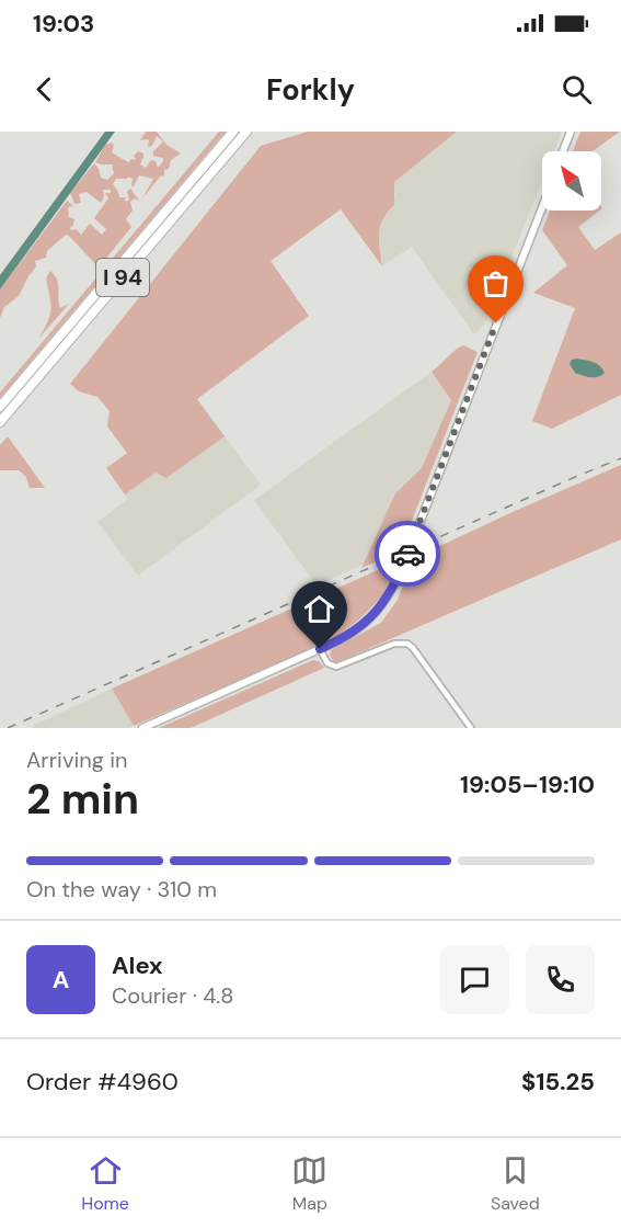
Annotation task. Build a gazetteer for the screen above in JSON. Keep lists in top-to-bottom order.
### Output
{
  "streets": {
    "highway": ["I 94"]
  },
  "north": "top left",
  "page": {
    "status": "19:03",
    "header": "Forkly",
    "heading": ["2 min", "Arriving in", "19:05–19:10"],
    "panel": [
      "Alex",
      "Courier · 4.8",
      "Order #4960",
      "$15.25"
    ],
    "bar": "On the way · 310 m",
    "round": "A",
    "tabs": ["Home", "Map", "Saved"]
  }
}
